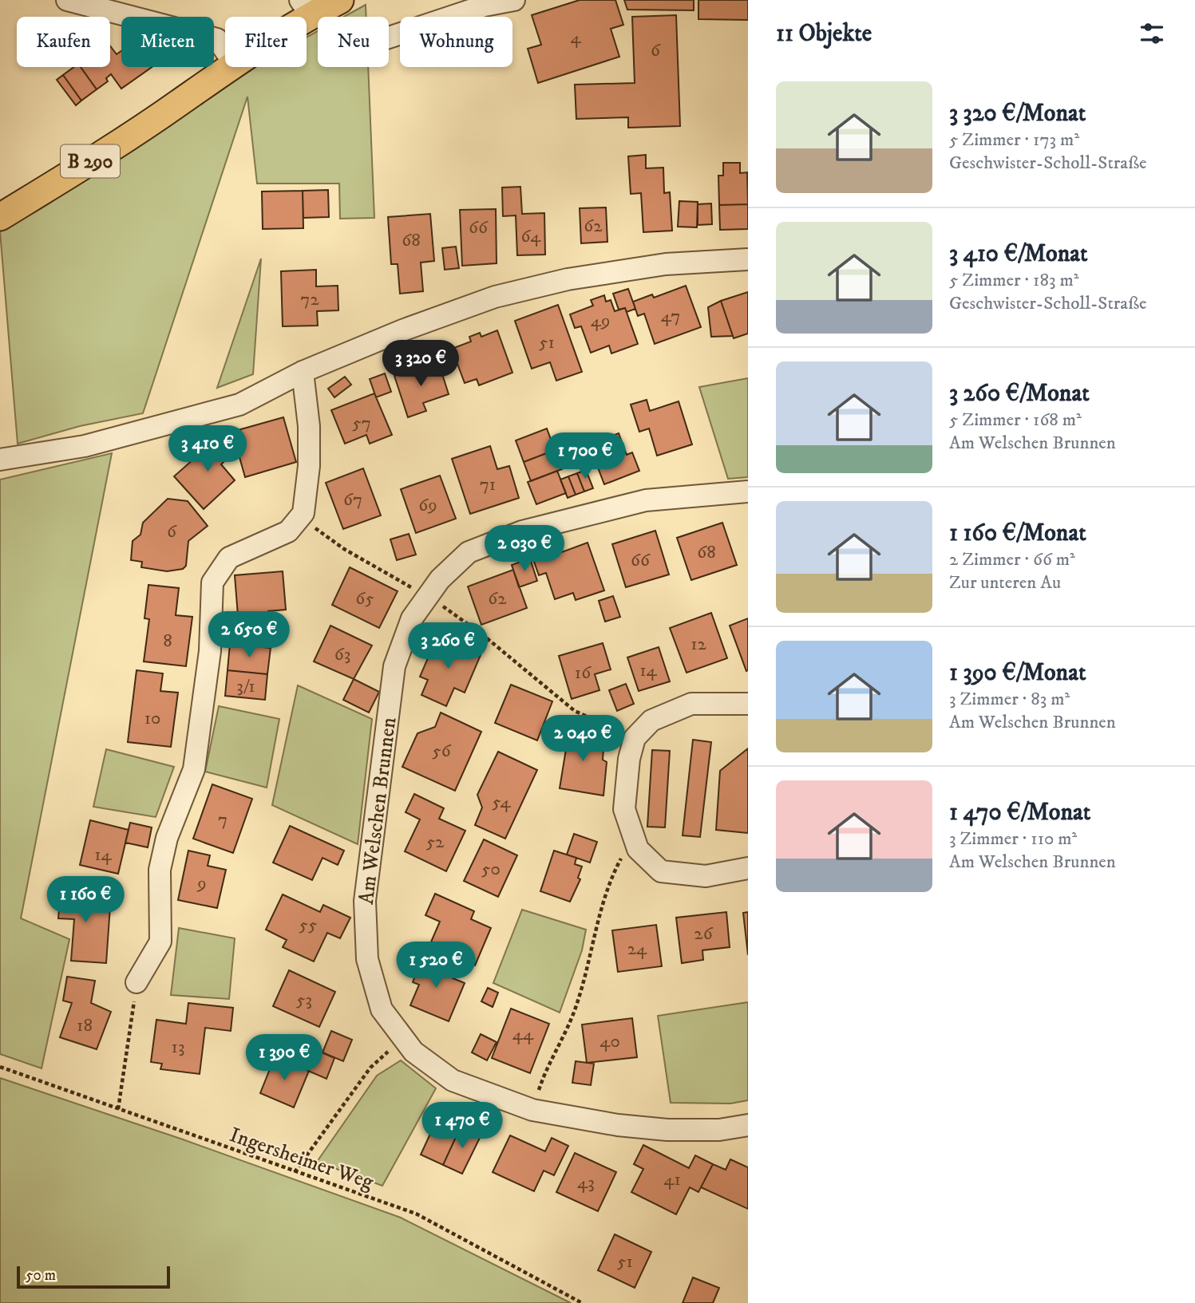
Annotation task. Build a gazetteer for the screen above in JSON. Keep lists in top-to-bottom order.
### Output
{
  "streets": {
    "main road": ["B 290"],
    "street": ["Am Welschen Brunnen"],
    "path": ["Ingersheimer Weg"]
  },
  "house_numbers": [
    "4",
    "6",
    "62",
    "66",
    "64",
    "68",
    "72",
    "47",
    "49",
    "51",
    "57",
    "71",
    "67",
    "69",
    "6",
    "68",
    "66",
    "65",
    "62",
    "8",
    "12",
    "63",
    "14",
    "16",
    "3/1",
    "10",
    "56",
    "54",
    "7",
    "52",
    "14",
    "50",
    "9",
    "55",
    "26",
    "24",
    "53",
    "18",
    "44",
    "40",
    "13",
    "41",
    "43",
    "51"
  ],
  "scale_bar": "50 m",
  "page": {
    "heading": "11 Objekte",
    "chip": [
      "Kaufen",
      "Mieten",
      "Filter",
      "Neu",
      "Wohnung"
    ],
    "list": [
      {
        "name": "3 320 €/Monat",
        "note": "5 Zimmer · 173 m² · Geschwister-Scholl-Straße"
      },
      {
        "name": "3 410 €/Monat",
        "note": "5 Zimmer · 183 m² · Geschwister-Scholl-Straße"
      },
      {
        "name": "3 260 €/Monat",
        "note": "5 Zimmer · 168 m² · Am Welschen Brunnen"
      },
      {
        "name": "1 160 €/Monat",
        "note": "2 Zimmer · 66 m² · Zur unteren Au"
      },
      {
        "name": "1 390 €/Monat",
        "note": "3 Zimmer · 83 m² · Am Welschen Brunnen"
      },
      {
        "name": "1 470 €/Monat",
        "note": "3 Zimmer · 110 m² · Am Welschen Brunnen"
      }
    ],
    "price": [
      "3 320 €",
      "3 410 €",
      "1 700 €",
      "2 030 €",
      "2 650 €",
      "3 260 €",
      "2 040 €",
      "1 160 €",
      "1 520 €",
      "1 390 €",
      "1 470 €"
    ],
    "scale": "50 m"
  }
}
